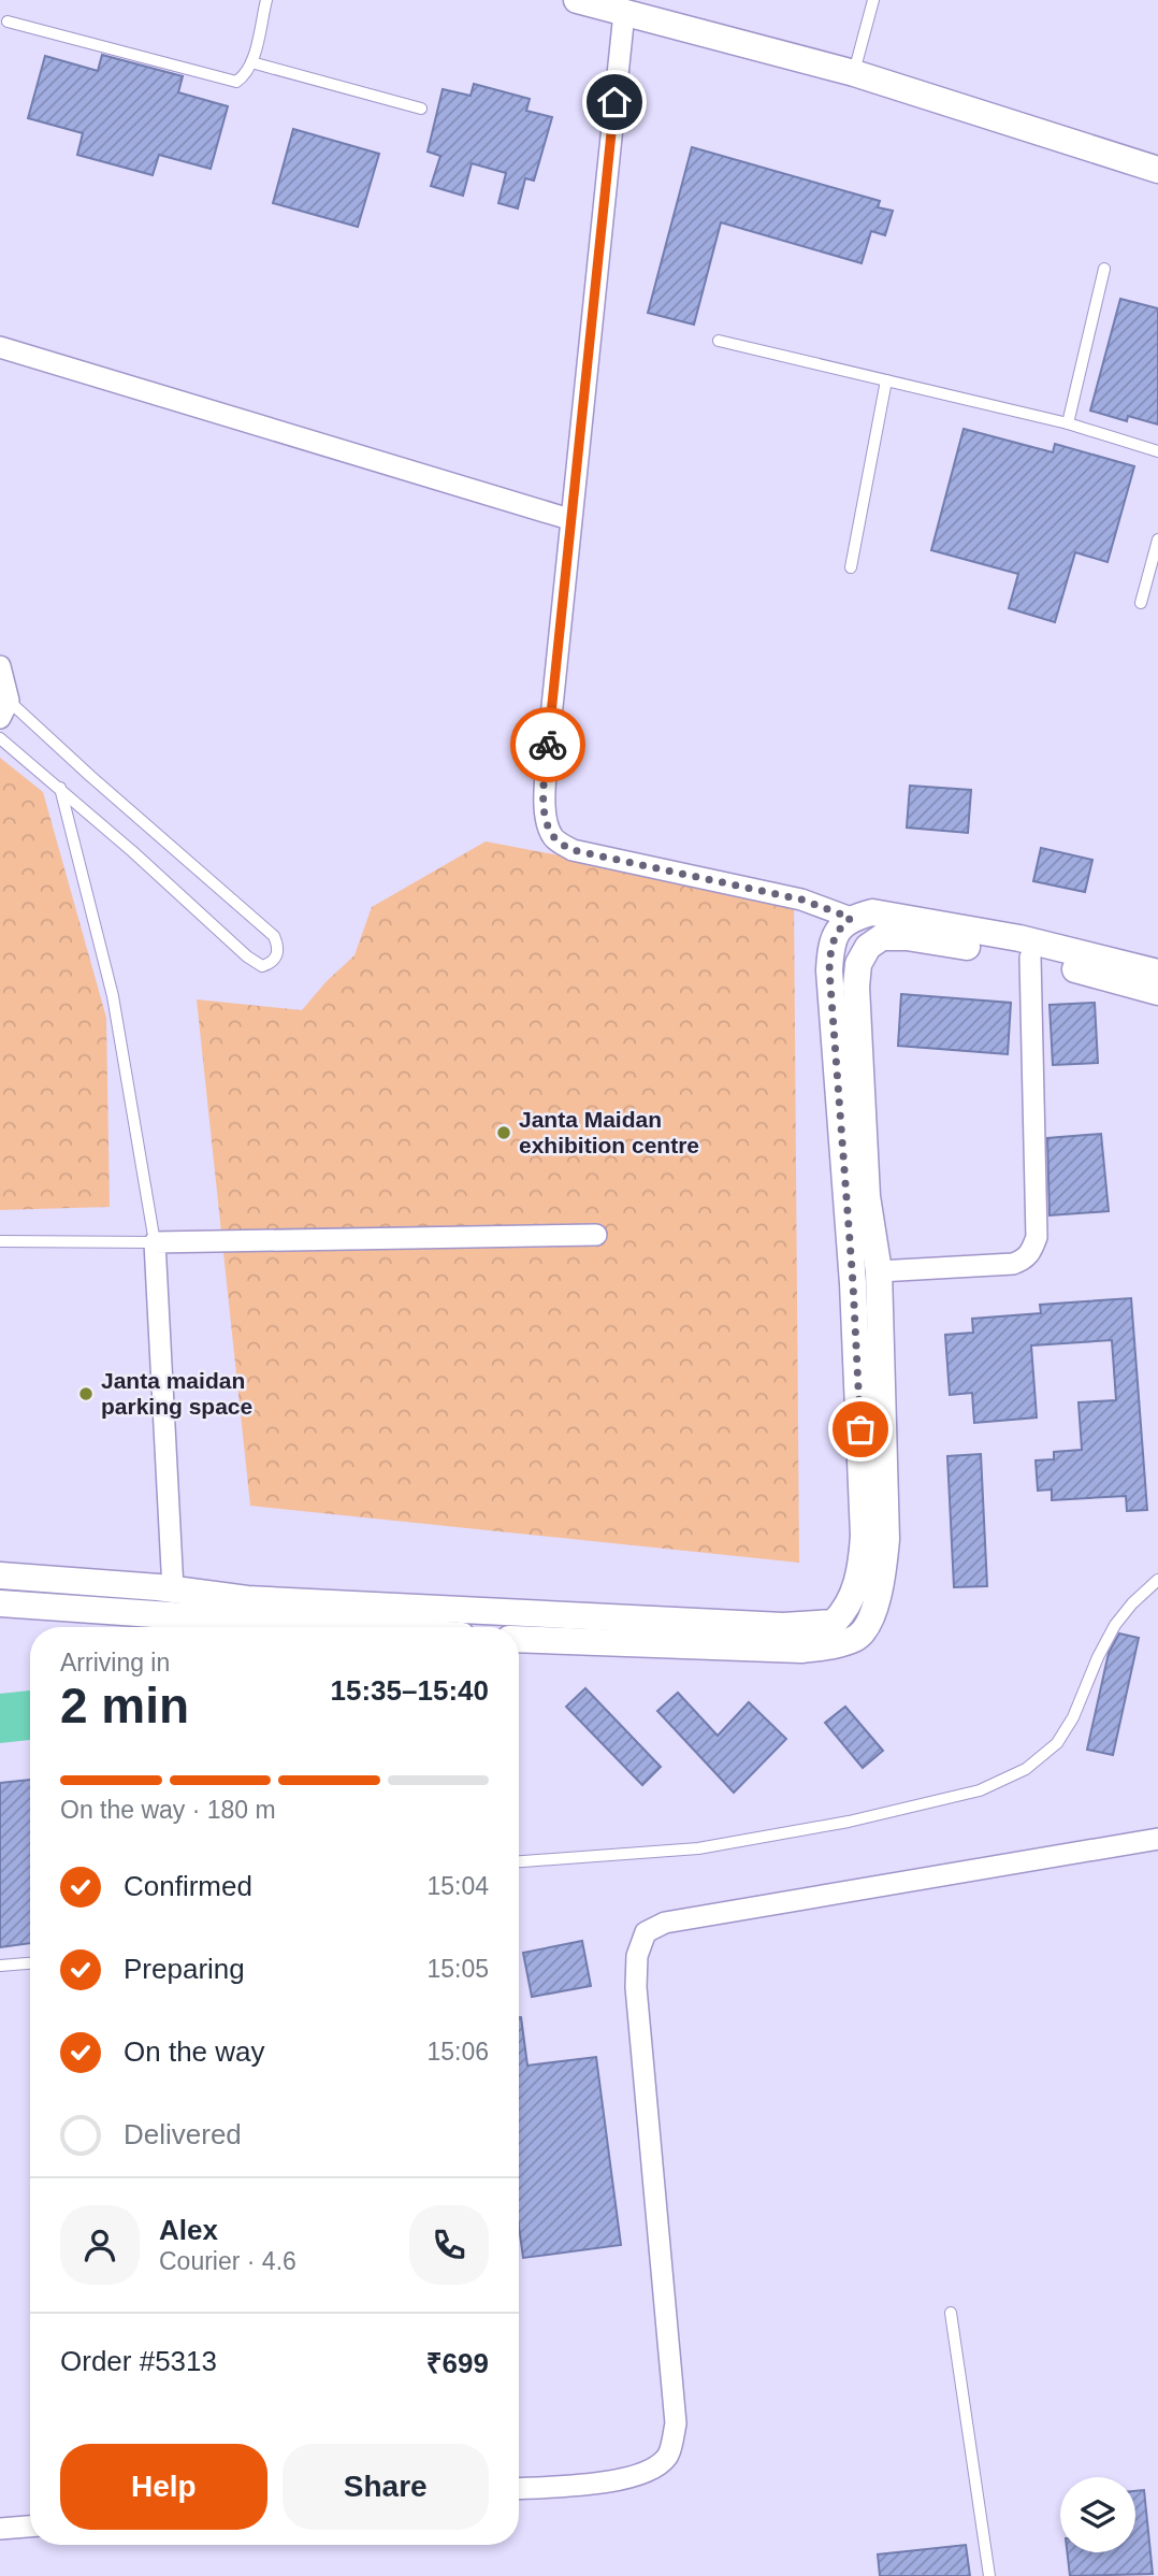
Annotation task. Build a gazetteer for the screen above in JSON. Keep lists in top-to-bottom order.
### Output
{
  "places": ["Janta Maidan exhibition centre", "Janta maidan parking space"],
  "page": {
    "heading": ["2 min", "Arriving in", "15:35–15:40"],
    "panel": [
      "Alex",
      "Courier · 4.6",
      "Order #5313",
      "₹699"
    ],
    "bar": "On the way · 180 m",
    "list": [
      ["Confirmed", "15:04"],
      ["Preparing", "15:05"],
      ["On the way", "15:06"],
      "Delivered"
    ],
    "buttons": ["Help", "Share"]
  }
}
